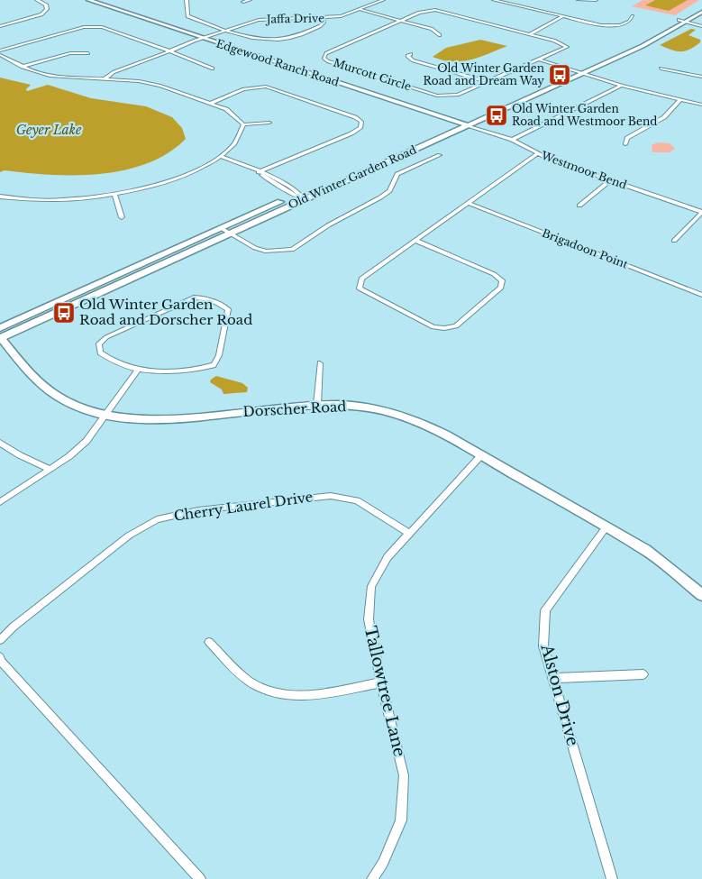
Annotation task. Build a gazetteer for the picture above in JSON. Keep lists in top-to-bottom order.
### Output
{
  "streets": {
    "main road": ["Edgewood Ranch Road", "Old Winter Garden Road", "Dorscher Road"],
    "street": [
      "Jaffa Drive",
      "Murcott Circle",
      "Westmoor Bend",
      "Brigadoon Point",
      "Cherry Laurel Drive",
      "Tallowtree Lane",
      "Alston Drive"
    ]
  },
  "crossings": [
    ["Jaffa Drive", "Edgewood Ranch Road"],
    ["Edgewood Ranch Road", "Westmoor Bend"],
    ["Edgewood Ranch Road", "Old Winter Garden Road"],
    ["Westmoor Bend", "Old Winter Garden Road"],
    ["Old Winter Garden Road", "Dorscher Road"],
    ["Dorscher Road", "Tallowtree Lane"],
    ["Dorscher Road", "Alston Drive"],
    ["Cherry Laurel Drive", "Tallowtree Lane"]
  ],
  "water": ["Geyer Lake"],
  "places": {
    "bus stop": ["Old Winter Garden Road and Dream Way", "Old Winter Garden Road and Westmoor Bend", "Old Winter Garden Road and Dorscher Road"]
  }
}
